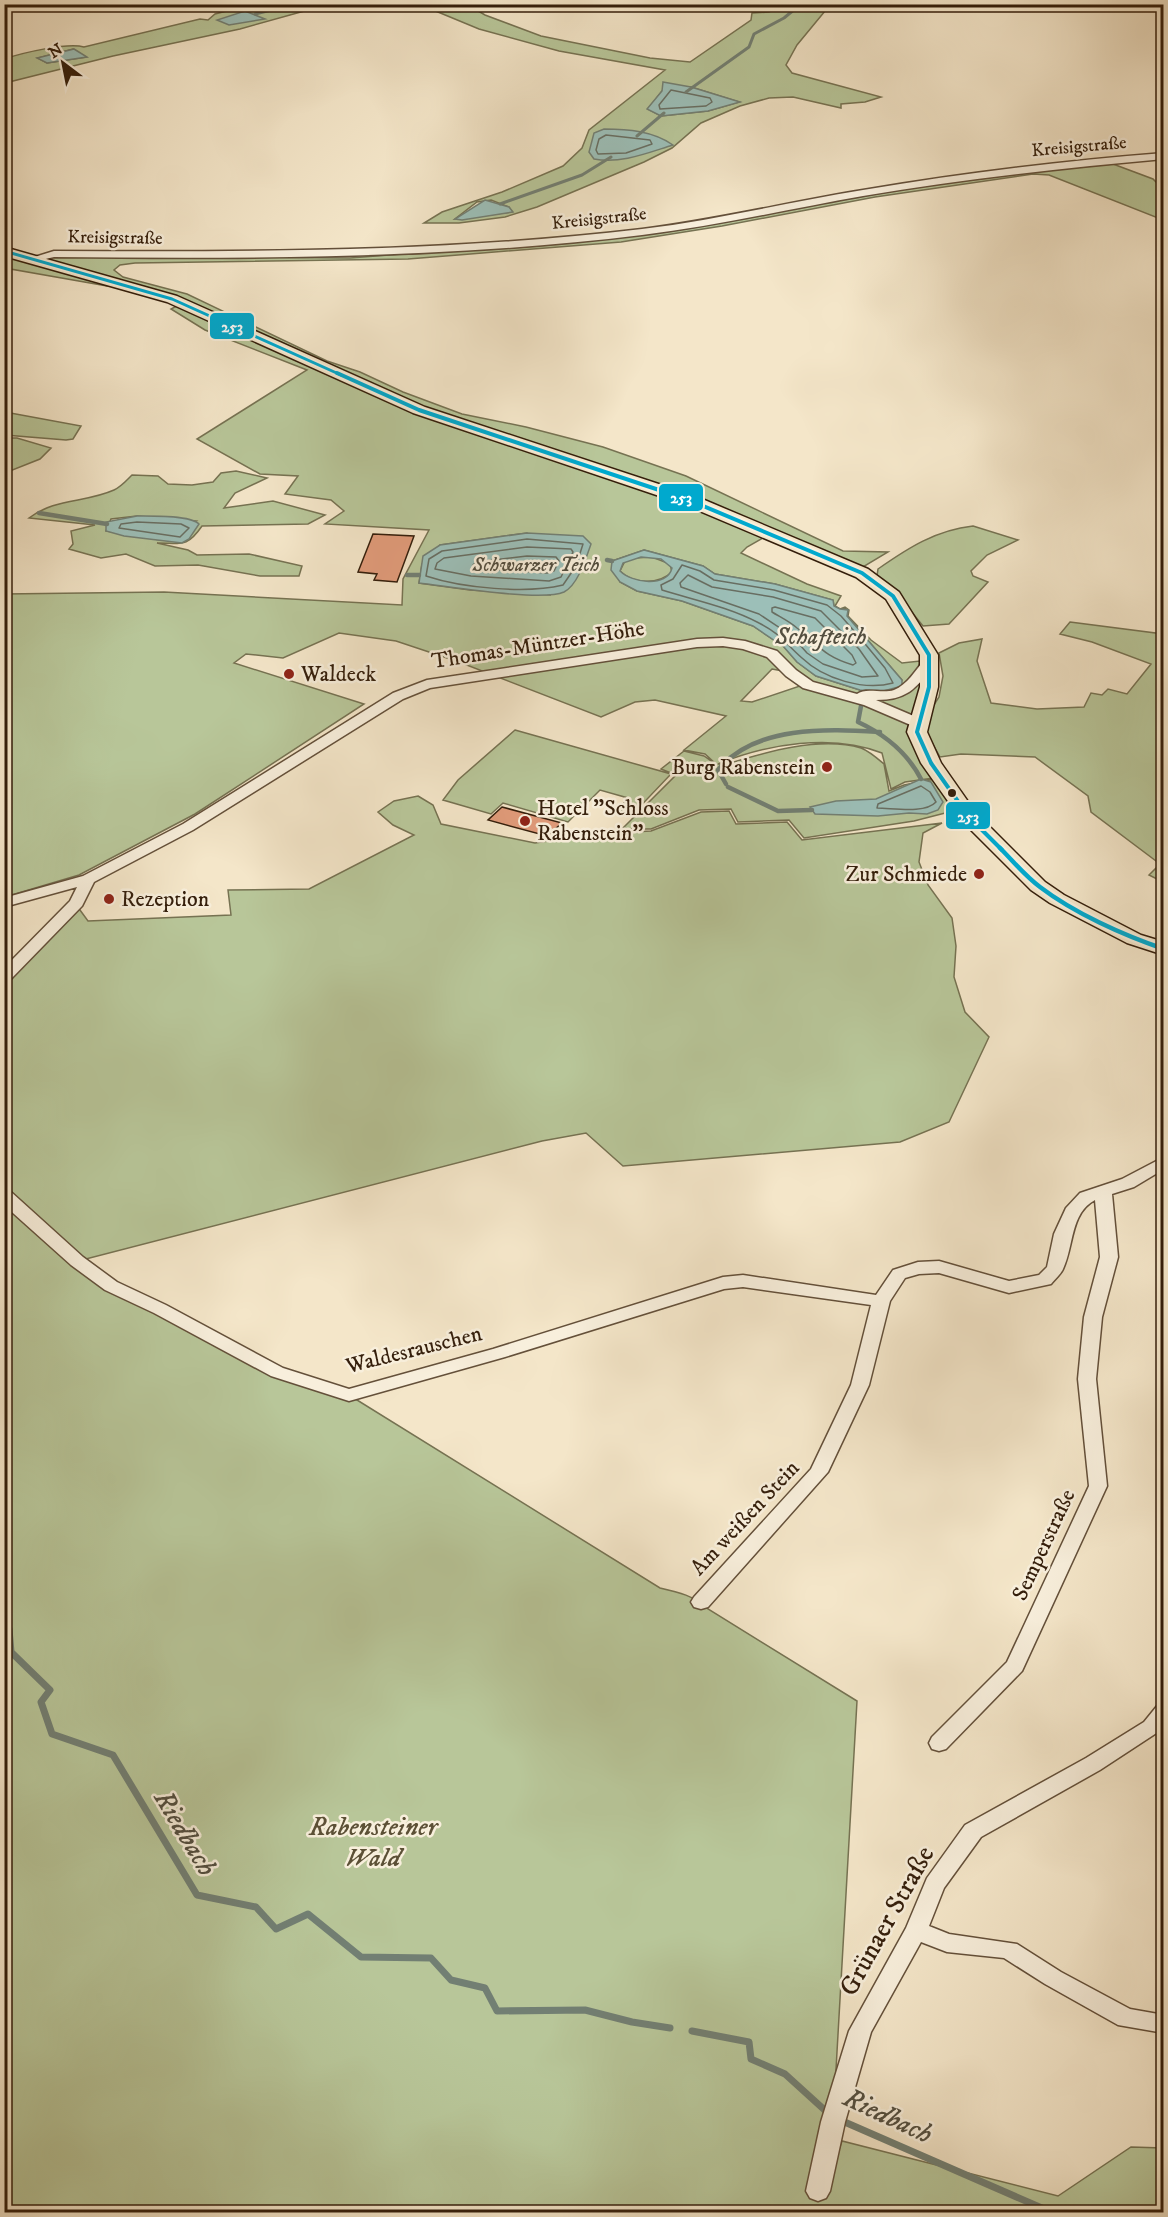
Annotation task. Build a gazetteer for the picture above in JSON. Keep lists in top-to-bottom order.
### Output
{
  "streets": {
    "street": [
      "Kreisigstraße",
      "Thomas-Müntzer-Höhe",
      "Waldesrauschen",
      "Am weißen Stein",
      "Semperstraße",
      "Grünaer Straße"
    ]
  },
  "crossings": [
    ["Waldesrauschen", "Am weißen Stein"],
    ["Am weißen Stein", "Semperstraße"]
  ],
  "water": ["Schwarzer Teich", "Schafteich", "Riedbach"],
  "parks": ["Rabensteiner Wald"],
  "places": [
    "Waldeck",
    "Burg Rabenstein",
    "Hotel \"Schloss Rabenstein\"",
    "Zur Schmiede",
    "Rezeption"
  ],
  "lines": ["transit line 253"],
  "north": "top left"
}
